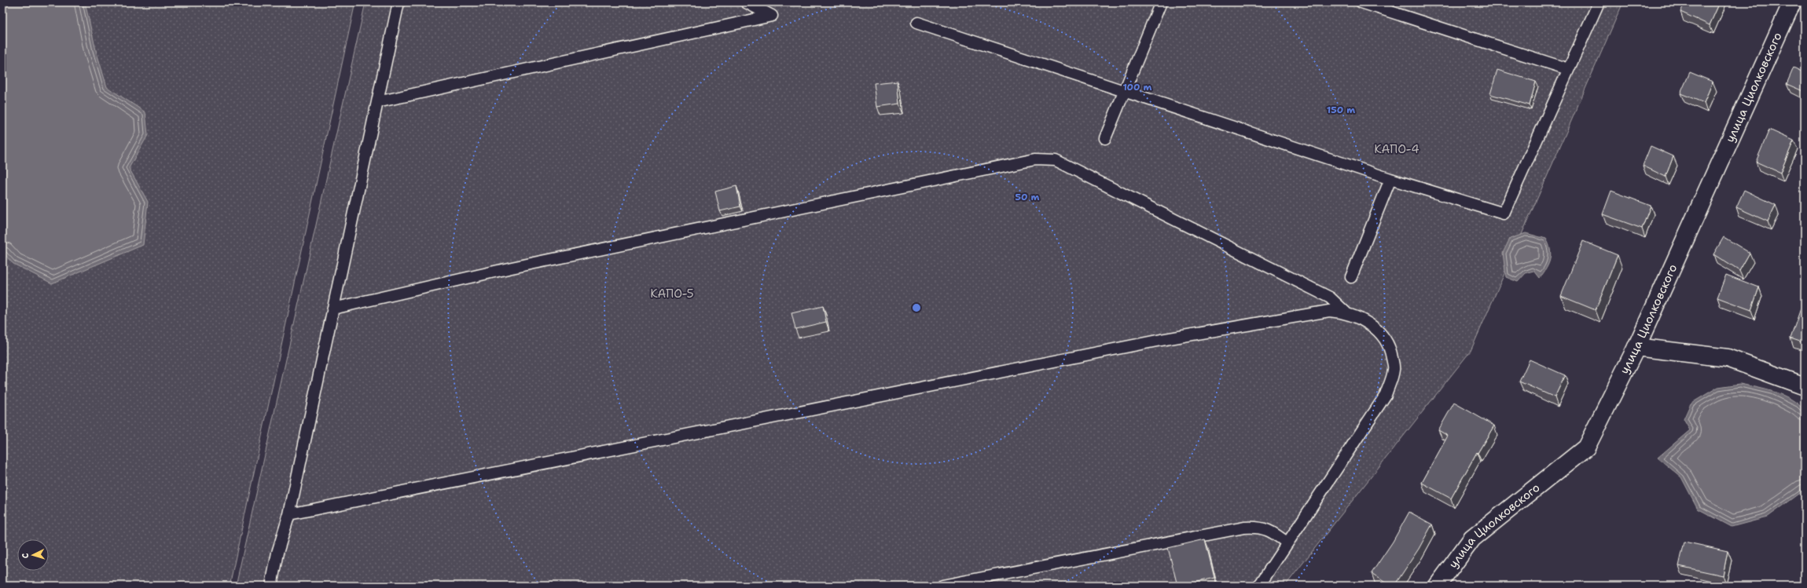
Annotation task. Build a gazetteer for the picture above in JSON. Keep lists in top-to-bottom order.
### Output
{
  "streets": {
    "street": ["улица Циолковского"]
  },
  "parks": ["КАПО-4", "КАПО-5"],
  "north": "left",
  "rings": ["100 m", "150 m", "50 m"]
}
